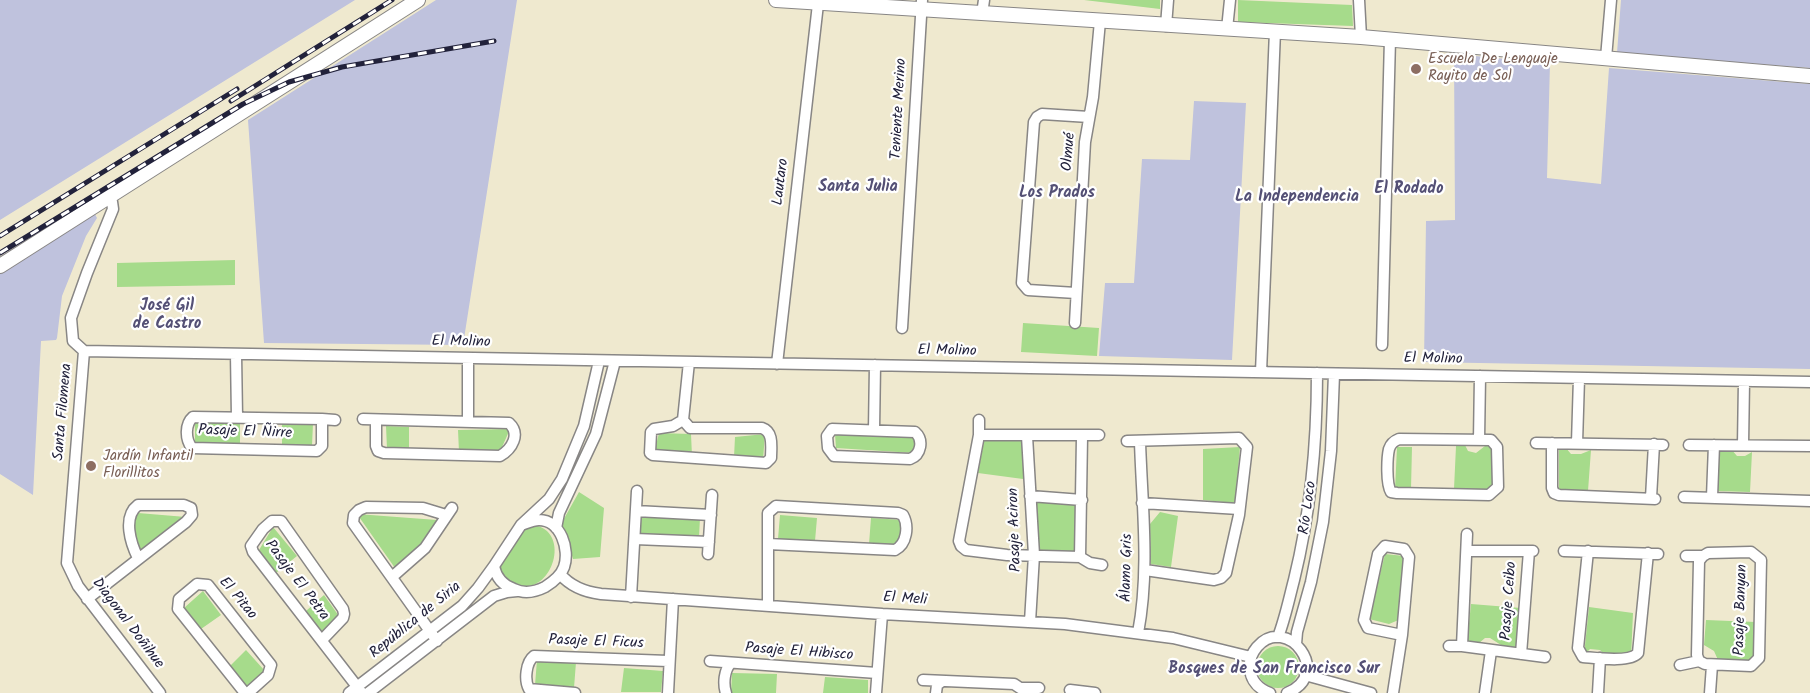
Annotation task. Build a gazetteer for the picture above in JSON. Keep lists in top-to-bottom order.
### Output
{
  "streets": {
    "street": [
      "Teniente Merino",
      "Olmué",
      "Lautaro",
      "El Molino",
      "Santa Filomena",
      "Pasaje El Ñirre",
      "Río Loco",
      "Pasaje Aciron",
      "Álamo Gris",
      "Pasaje El Petra",
      "El Pitao",
      "El Meli",
      "Pasaje Ceibo",
      "Pasaje Banyan",
      "República de Siria",
      "Diagonal Doñihue",
      "Pasaje El Ficus",
      "Pasaje El Hibisco"
    ]
  },
  "crossings": [
    ["Lautaro", "El Molino"],
    ["El Molino", "Santa Filomena"],
    ["El Molino", "Río Loco"],
    ["Santa Filomena", "Diagonal Doñihue"],
    ["Pasaje Aciron", "El Meli"],
    ["Álamo Gris", "El Meli"],
    ["El Meli", "República de Siria"]
  ],
  "districts": [
    "Santa Julia",
    "El Rodado",
    "Los Prados",
    "La Independencia",
    "José Gil de Castro",
    "Bosques de San Francisco Sur"
  ],
  "places": ["Escuela De Lenguaje Rayito de Sol", "Jardín Infantil Florillitos"]
}
